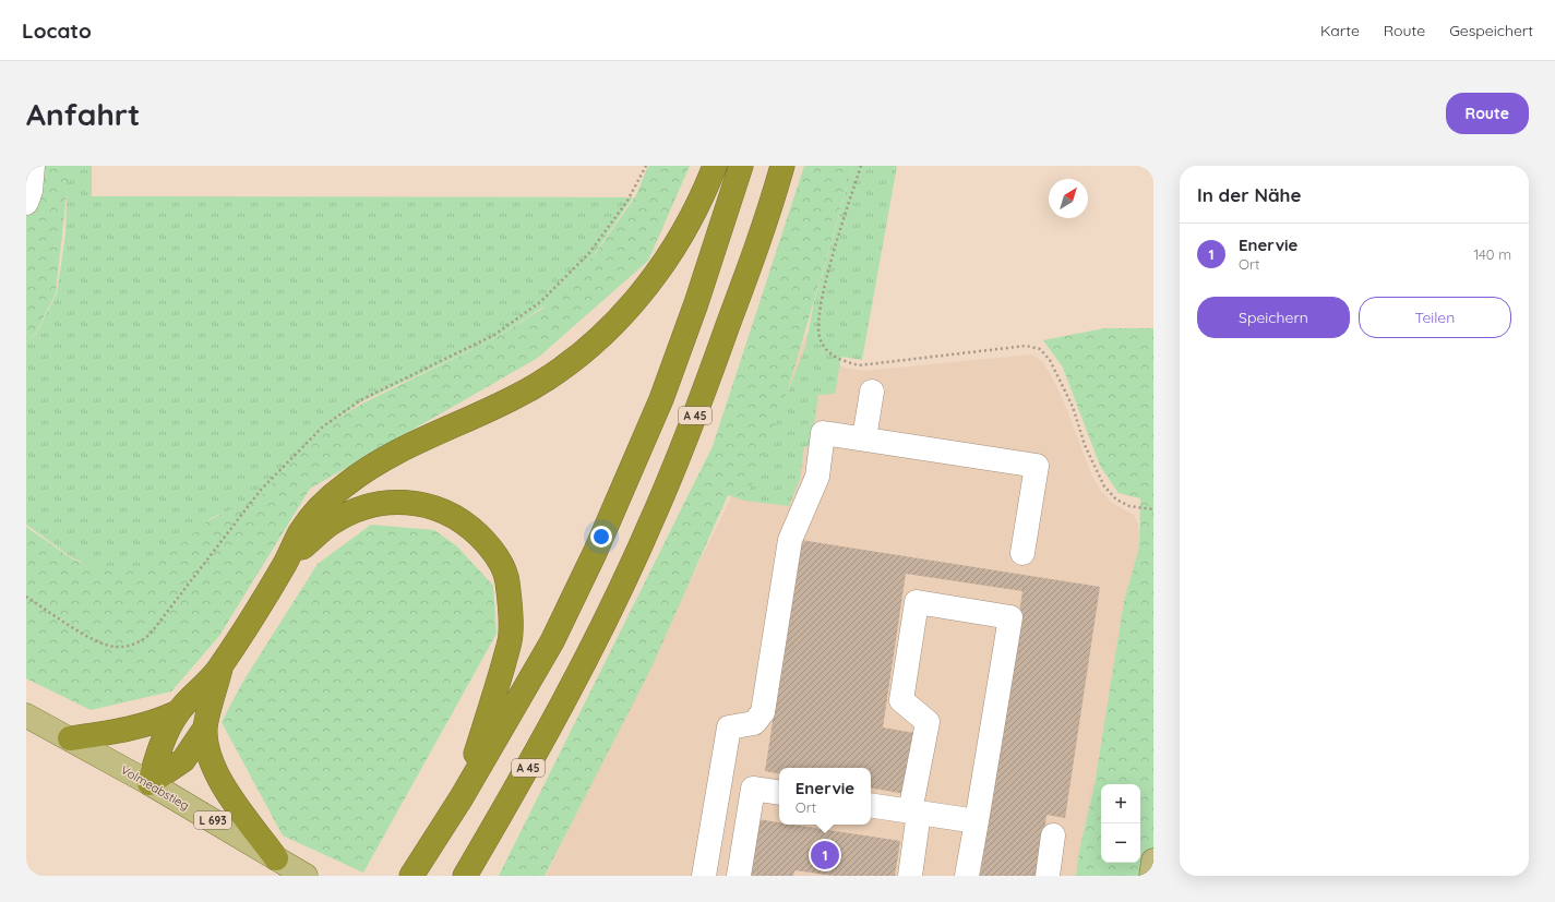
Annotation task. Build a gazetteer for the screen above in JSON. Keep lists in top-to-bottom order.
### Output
{
  "streets": {
    "highway": ["A 45"],
    "main road": ["Volmeabstieg", "L 693"]
  },
  "north": "top right",
  "page": {
    "header": "Locato",
    "nav": ["Karte", "Route", "Gespeichert"],
    "buttons": [
      "Route",
      ["Speichern", "Teilen"]
    ],
    "title": "Anfahrt",
    "heading": "In der Nähe",
    "list": [
      {
        "mark": "1",
        "name": "Enervie",
        "note": "Ort",
        "value": "140 m"
      }
    ],
    "popup": ["Enervie", "Ort"],
    "map_buttons": ["+", "−"],
    "pins": "1"
  }
}
